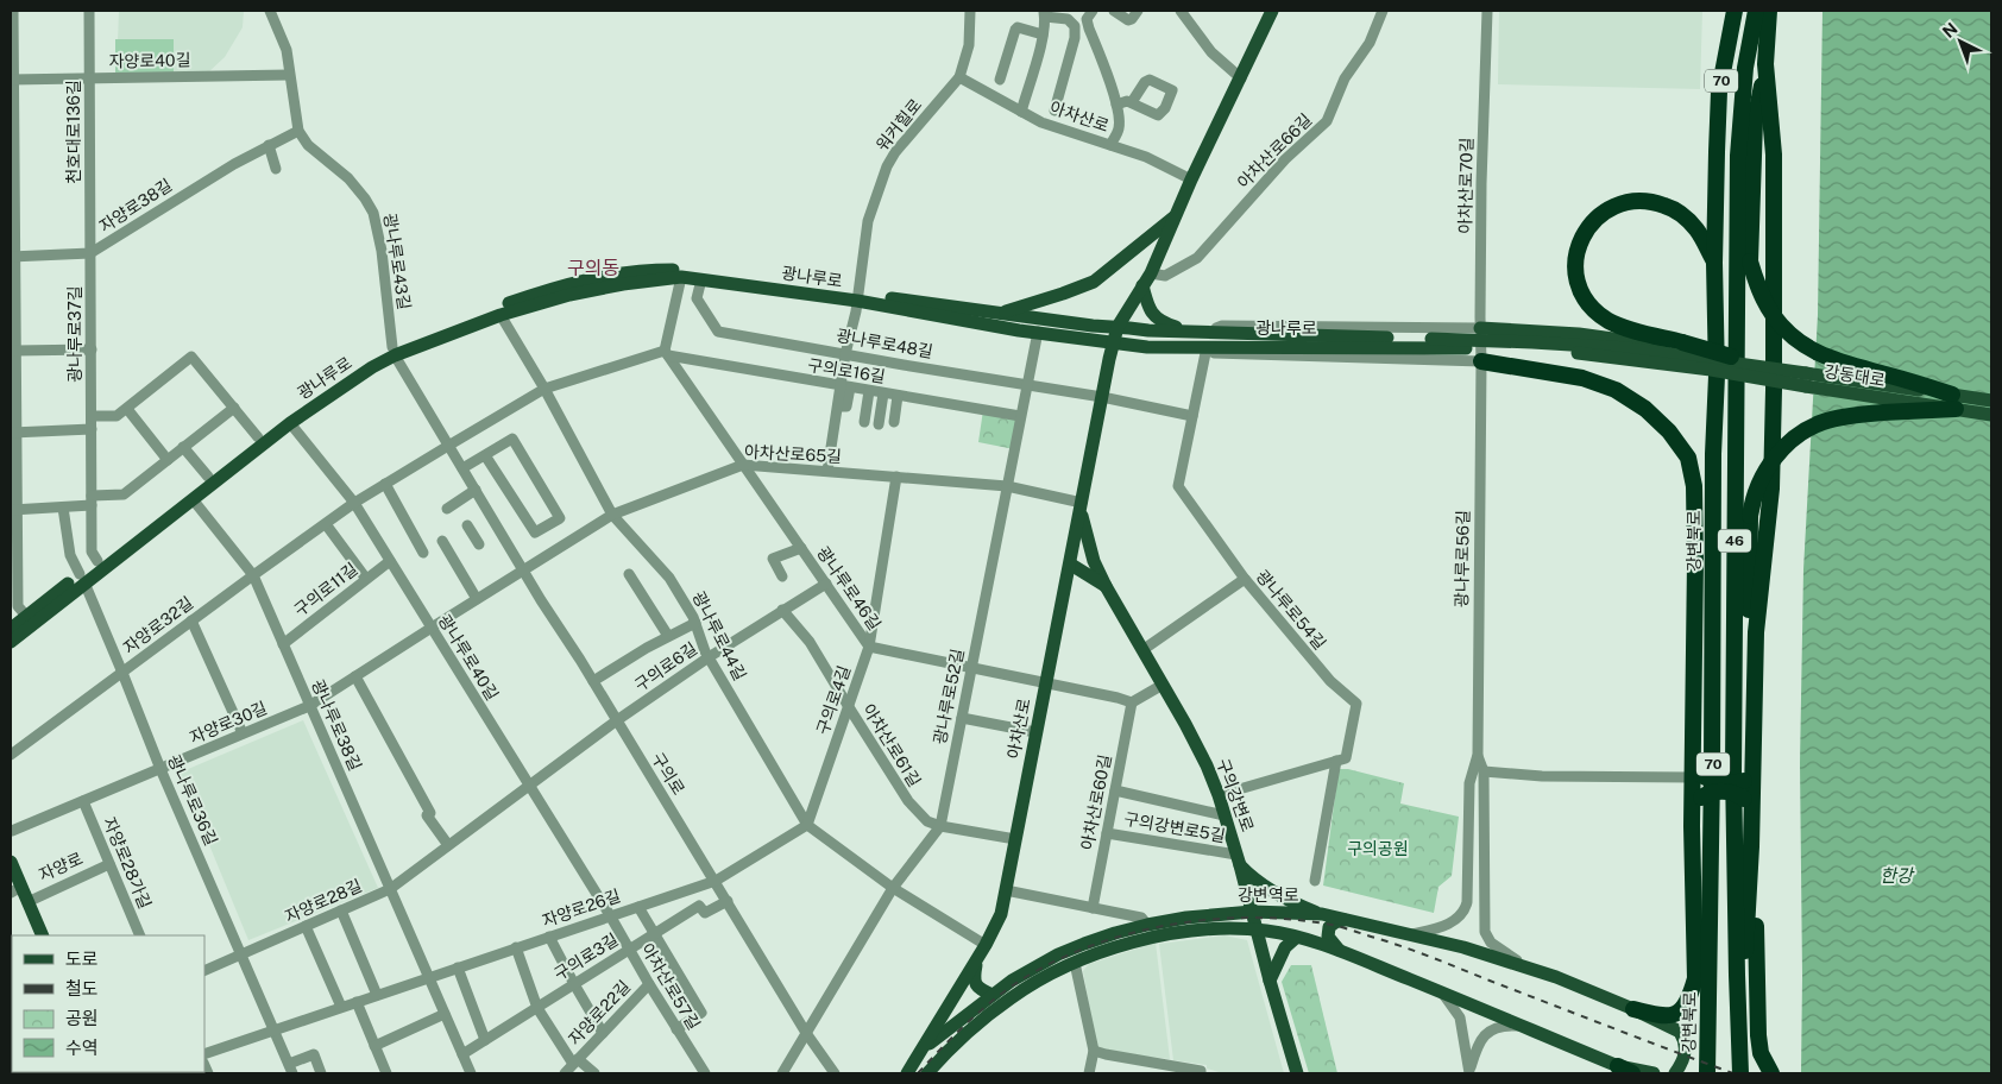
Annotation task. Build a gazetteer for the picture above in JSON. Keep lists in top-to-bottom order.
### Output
{
  "streets": {
    "highway": ["70", "강변북로", "46"],
    "main road": [
      "아차산로",
      "광나루로",
      "강동대로",
      "구의강변로",
      "자양로",
      "강변역로"
    ],
    "street": [
      "자양로40길",
      "워커힐로",
      "천호대로136길",
      "아차산로66길",
      "아차산로70길",
      "자양로38길",
      "광나루로43길",
      "광나루로37길",
      "광나루로48길",
      "구의로16길",
      "아차산로65길",
      "광나루로56길",
      "광나루로46길",
      "구의로11길",
      "광나루로54길",
      "자양로32길",
      "광나루로44길",
      "광나루로40길",
      "구의로6길",
      "광나루로52길",
      "구의로4길",
      "자양로30길",
      "광나루로38길",
      "아차산로61길",
      "구의로",
      "광나루로36길",
      "아차산로60길",
      "구의강변로5길",
      "자양로28가길",
      "자양로28길",
      "자양로26길",
      "구의로3길",
      "아차산로57길",
      "자양로22길"
    ]
  },
  "crossings": [
    ["자양로40길", "천호대로136길"],
    ["아차산로", "워커힐로"],
    ["아차산로", "광나루로"],
    ["아차산로", "광나루로48길"],
    ["아차산로", "아차산로65길"],
    ["아차산로", "광나루로46길"],
    ["아차산로", "광나루로44길"],
    ["아차산로", "아차산로61길"],
    ["아차산로", "구의강변로"],
    ["아차산로", "강변역로"],
    ["워커힐로", "광나루로"],
    ["워커힐로", "광나루로48길"],
    ["워커힐로", "구의로16길"],
    ["워커힐로", "아차산로65길"],
    ["천호대로136길", "자양로38길"],
    ["천호대로136길", "광나루로37길"],
    ["아차산로70길", "광나루로56길"],
    ["자양로38길", "광나루로43길"],
    ["자양로38길", "광나루로37길"],
    ["광나루로43길", "광나루로"],
    ["광나루로43길", "구의로"],
    ["광나루로", "광나루로37길"],
    ["광나루로", "광나루로48길"],
    ["광나루로", "강동대로"],
    ["광나루로", "광나루로44길"],
    ["광나루로", "광나루로40길"],
    ["광나루로", "광나루로52길"],
    ["광나루로", "광나루로38길"],
    ["광나루로", "구의로"],
    ["광나루로", "광나루로36길"],
    ["광나루로48길", "광나루로52길"],
    ["구의로16길", "광나루로46길"],
    ["구의로16길", "자양로32길"],
    ["구의로16길", "광나루로44길"],
    ["구의로16길", "광나루로52길"],
    ["구의로16길", "구의로"],
    ["아차산로65길", "광나루로46길"],
    ["아차산로65길", "광나루로44길"],
    ["아차산로65길", "광나루로52길"],
    ["아차산로65길", "구의로4길"],
    ["아차산로65길", "자양로30길"],
    ["아차산로65길", "구의로"],
    ["광나루로56길", "강변역로"],
    ["광나루로46길", "구의로6길"],
    ["광나루로46길", "광나루로52길"],
    ["광나루로46길", "구의로4길"],
    ["광나루로46길", "아차산로60길"],
    ["구의로11길", "광나루로40길"],
    ["구의로11길", "광나루로38길"],
    ["자양로32길", "광나루로40길"],
    ["자양로32길", "광나루로38길"],
    ["자양로32길", "구의로"],
    ["자양로32길", "광나루로36길"],
    ["광나루로44길", "구의로6길"],
    ["광나루로44길", "광나루로52길"],
    ["광나루로44길", "구의로4길"],
    ["광나루로40길", "자양로30길"],
    ["광나루로40길", "자양로28길"],
    ["광나루로40길", "자양로26길"],
    ["광나루로40길", "아차산로57길"],
    ["구의로6길", "아차산로61길"],
    ["구의로6길", "구의로"],
    ["구의로6길", "자양로28길"],
    ["광나루로52길", "아차산로61길"],
    ["광나루로52길", "구의로"],
    ["구의로4길", "아차산로61길"],
    ["자양로30길", "광나루로38길"],
    ["자양로30길", "구의로"],
    ["자양로30길", "광나루로36길"],
    ["자양로30길", "자양로28가길"],
    ["광나루로38길", "자양로28길"],
    ["광나루로38길", "자양로26길"],
    ["광나루로38길", "구의로3길"],
    ["구의로", "자양로28길"],
    ["구의로", "자양로26길"],
    ["구의로", "구의로3길"],
    ["구의강변로", "구의강변로5길"],
    ["구의강변로", "강변역로"],
    ["광나루로36길", "자양로28길"],
    ["광나루로36길", "자양로26길"],
    ["아차산로60길", "구의강변로5길"],
    ["자양로28가길", "자양로"],
    ["자양로26길", "아차산로57길"],
    ["자양로26길", "자양로22길"],
    ["구의로3길", "아차산로57길"],
    ["구의로3길", "자양로22길"],
    ["아차산로57길", "자양로22길"]
  ],
  "districts": ["구의동"],
  "water": ["한강"],
  "parks": ["구의공원"],
  "legend": [
    "도로",
    "철도",
    "공원",
    "수역"
  ],
  "north": "top left"
}
